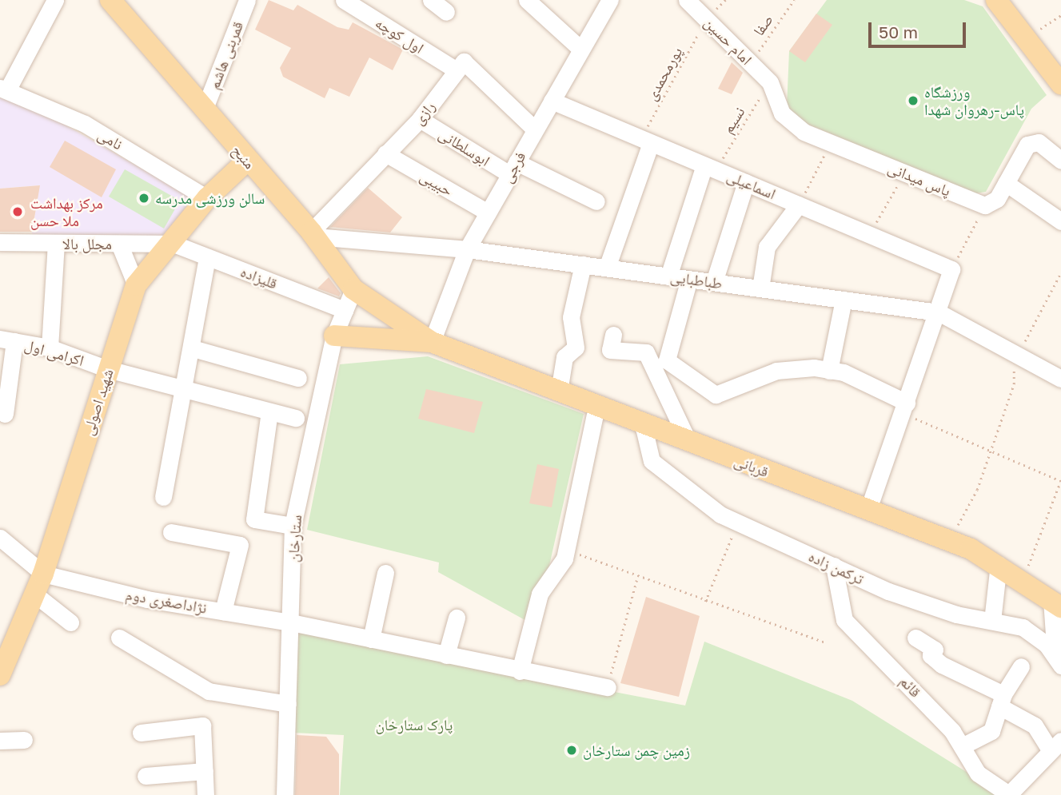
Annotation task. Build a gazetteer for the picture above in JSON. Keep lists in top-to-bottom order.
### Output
{
  "streets": {
    "main road": ["منبح", "شهید اصولی", "قربانی"],
    "street": [
      "اول کوچه",
      "امام حسین",
      "قمربنی هاشم",
      "رازی",
      "نامی",
      "ابوسلطانی",
      "فرجی",
      "پاس میدانی",
      "حبیبی",
      "اسماعیلی",
      "مجلل بالا",
      "قلیزاده",
      "طباطبایی",
      "اکرامی اول",
      "ستارخان",
      "ترکمن زاده",
      "نژاداصغری دوم",
      "قائم"
    ],
    "path": ["صفا", "پورمحمدی", "نسیم"]
  },
  "crossings": [
    ["صفا", "امام حسین"],
    ["اول کوچه", "رازی"],
    ["امام حسین", "پورمحمدی"],
    ["امام حسین", "نسیم"],
    ["امام حسین", "پاس میدانی"],
    ["قمربنی هاشم", "منبح"],
    ["پورمحمدی", "اسماعیلی"],
    ["رازی", "ابوسلطانی"],
    ["رازی", "منبح"],
    ["رازی", "حبیبی"],
    ["رازی", "طباطبایی"],
    ["نسیم", "پاس میدانی"],
    ["نسیم", "اسماعیلی"],
    ["نامی", "شهید اصولی"],
    ["ابوسلطانی", "فرجی"],
    ["منبح", "فرجی"],
    ["منبح", "طباطبایی"],
    ["منبح", "شهید اصولی"],
    ["منبح", "قربانی"],
    ["منبح", "ستارخان"],
    ["فرجی", "حبیبی"],
    ["فرجی", "اسماعیلی"],
    ["فرجی", "طباطبایی"],
    ["فرجی", "قربانی"],
    ["مجلل بالا", "قلیزاده"],
    ["مجلل بالا", "شهید اصولی"],
    ["قلیزاده", "شهید اصولی"],
    ["قلیزاده", "ستارخان"],
    ["اکرامی اول", "شهید اصولی"],
    ["شهید اصولی", "نژاداصغری دوم"],
    ["قربانی", "ترکمن زاده"],
    ["ستارخان", "نژاداصغری دوم"],
    ["ترکمن زاده", "قائم"]
  ],
  "parks": ["پارک ستارخان"],
  "places": [
    "ورزشگاه پاس-رهروان شهدا",
    "سالن ورزشی مدرسه",
    "مرکز بهداشت ملا حسن",
    "زمین چمن ستارخان"
  ],
  "scale_bar": "50 m"
}
